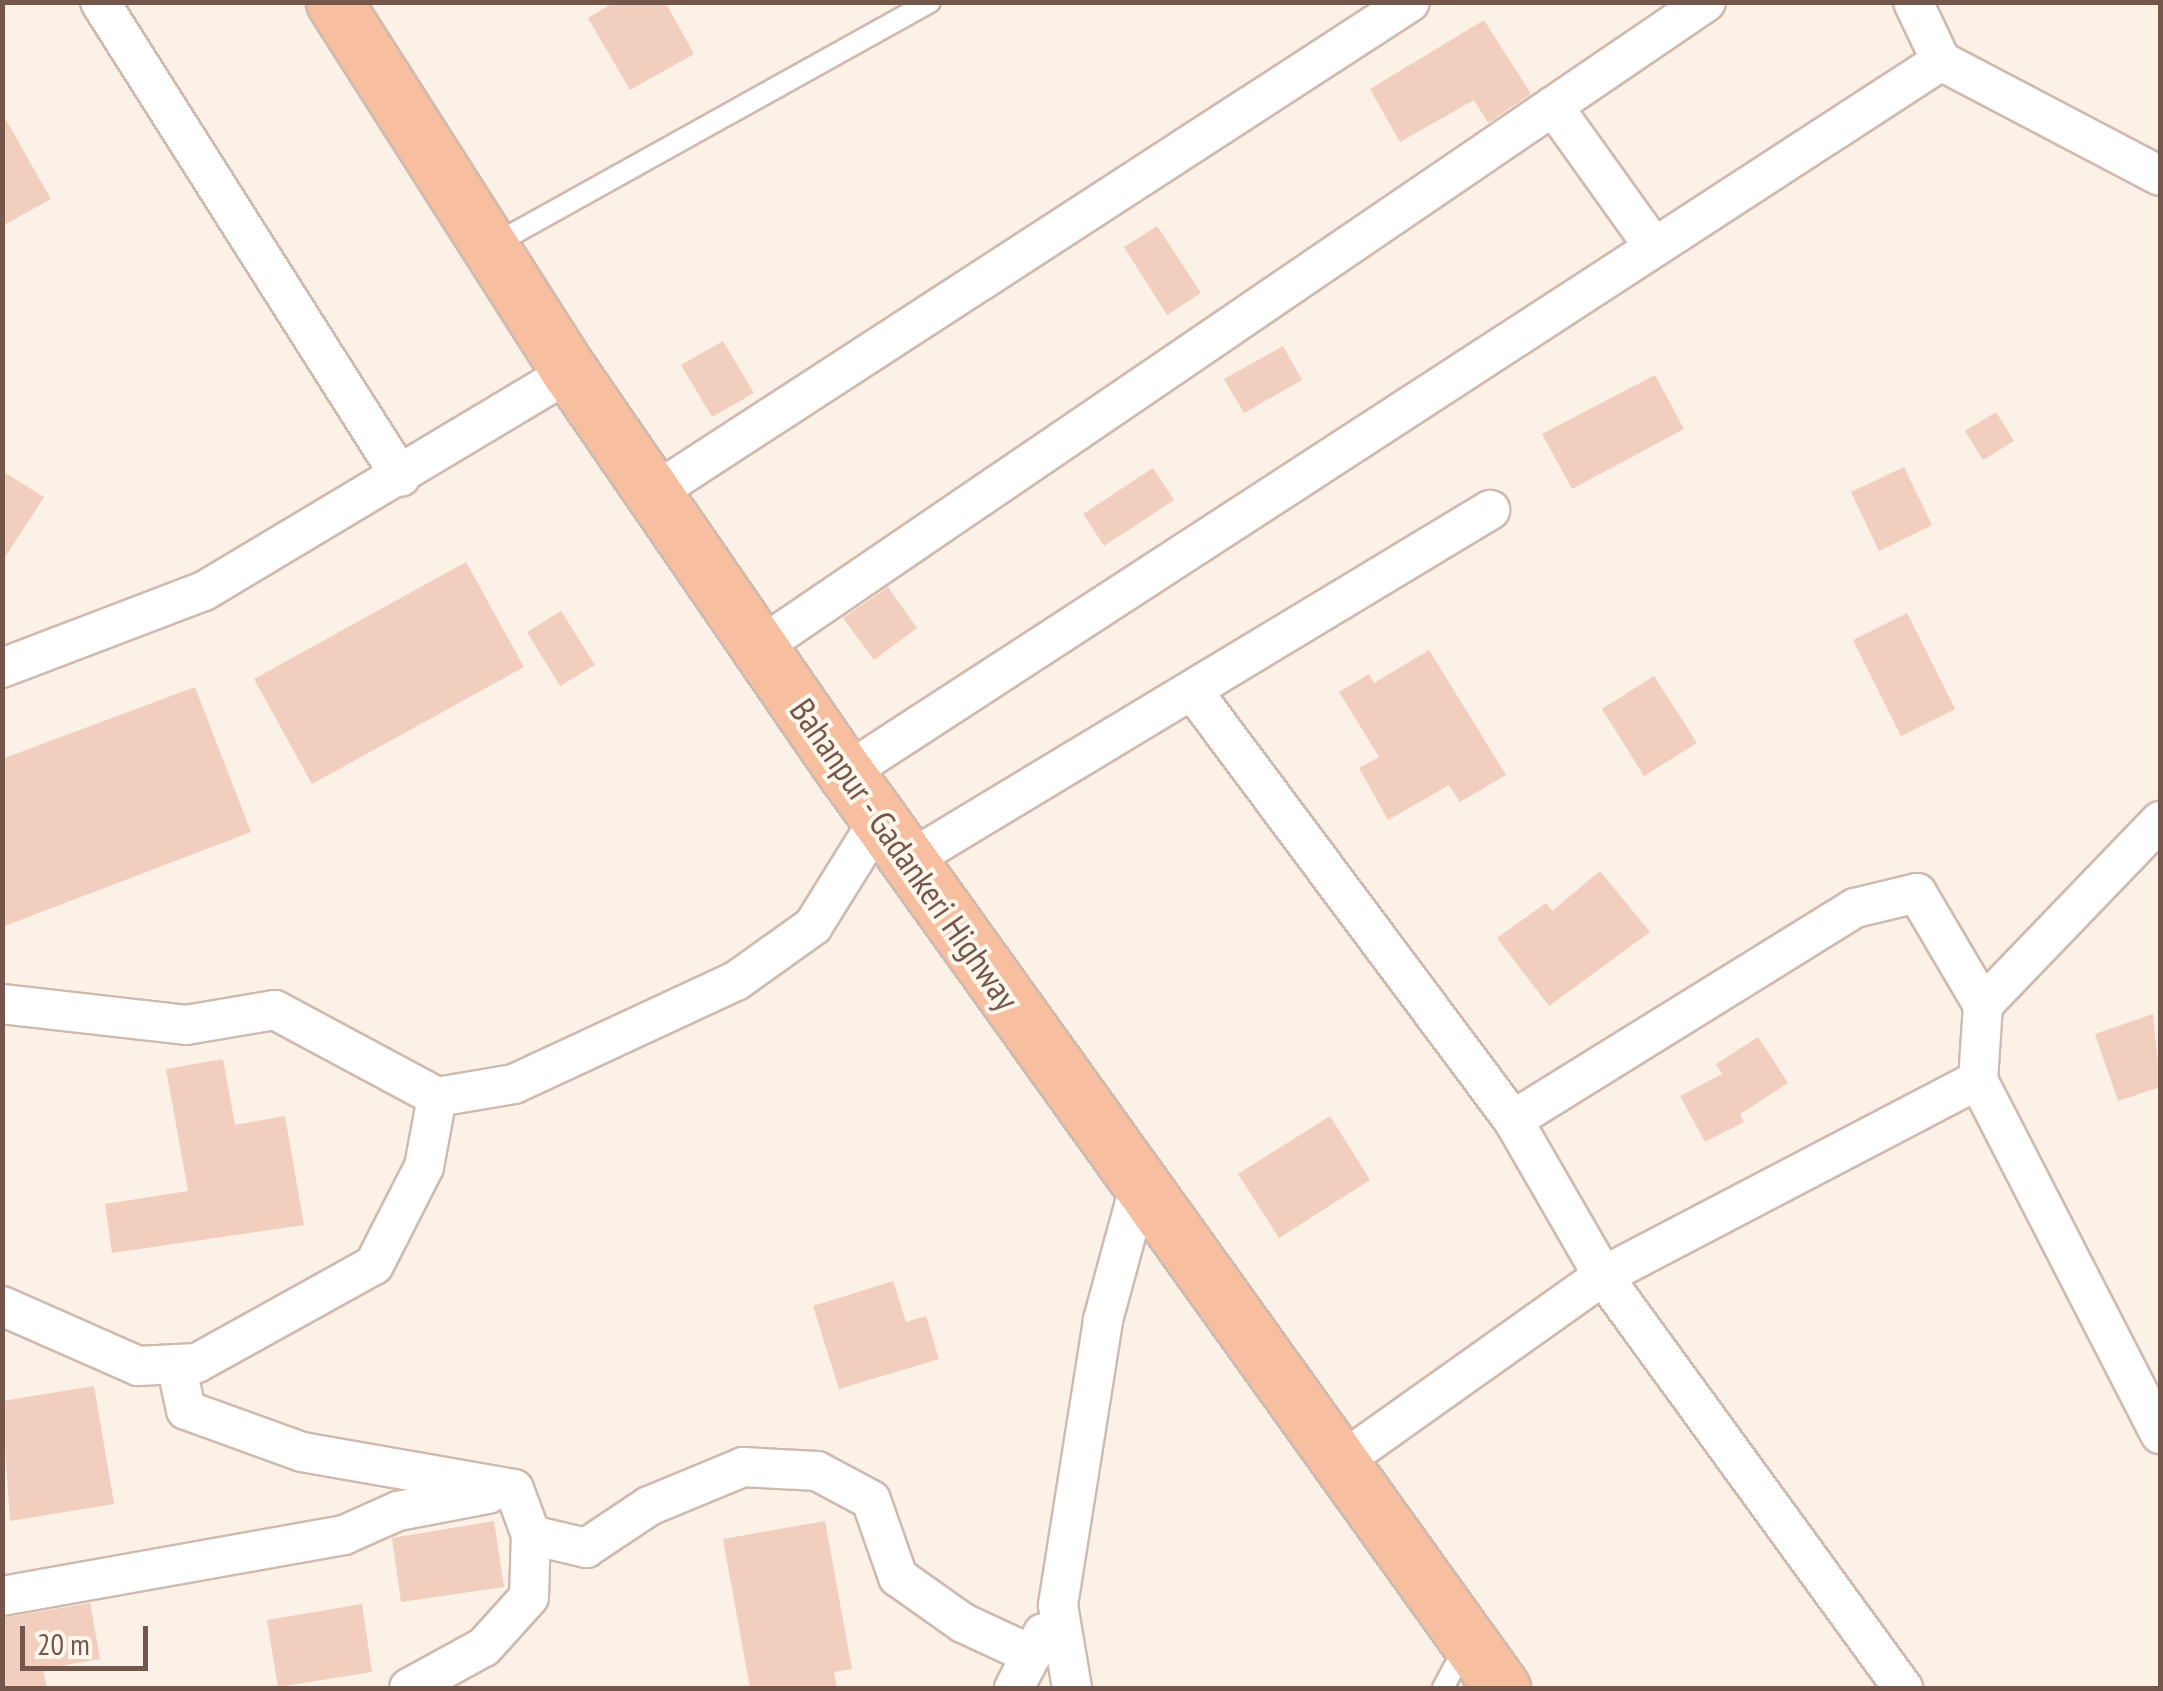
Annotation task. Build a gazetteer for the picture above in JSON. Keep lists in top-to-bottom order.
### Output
{
  "streets": {
    "highway": ["Bahanpur - Gadankeri Highway"]
  },
  "scale_bar": "20 m"
}
